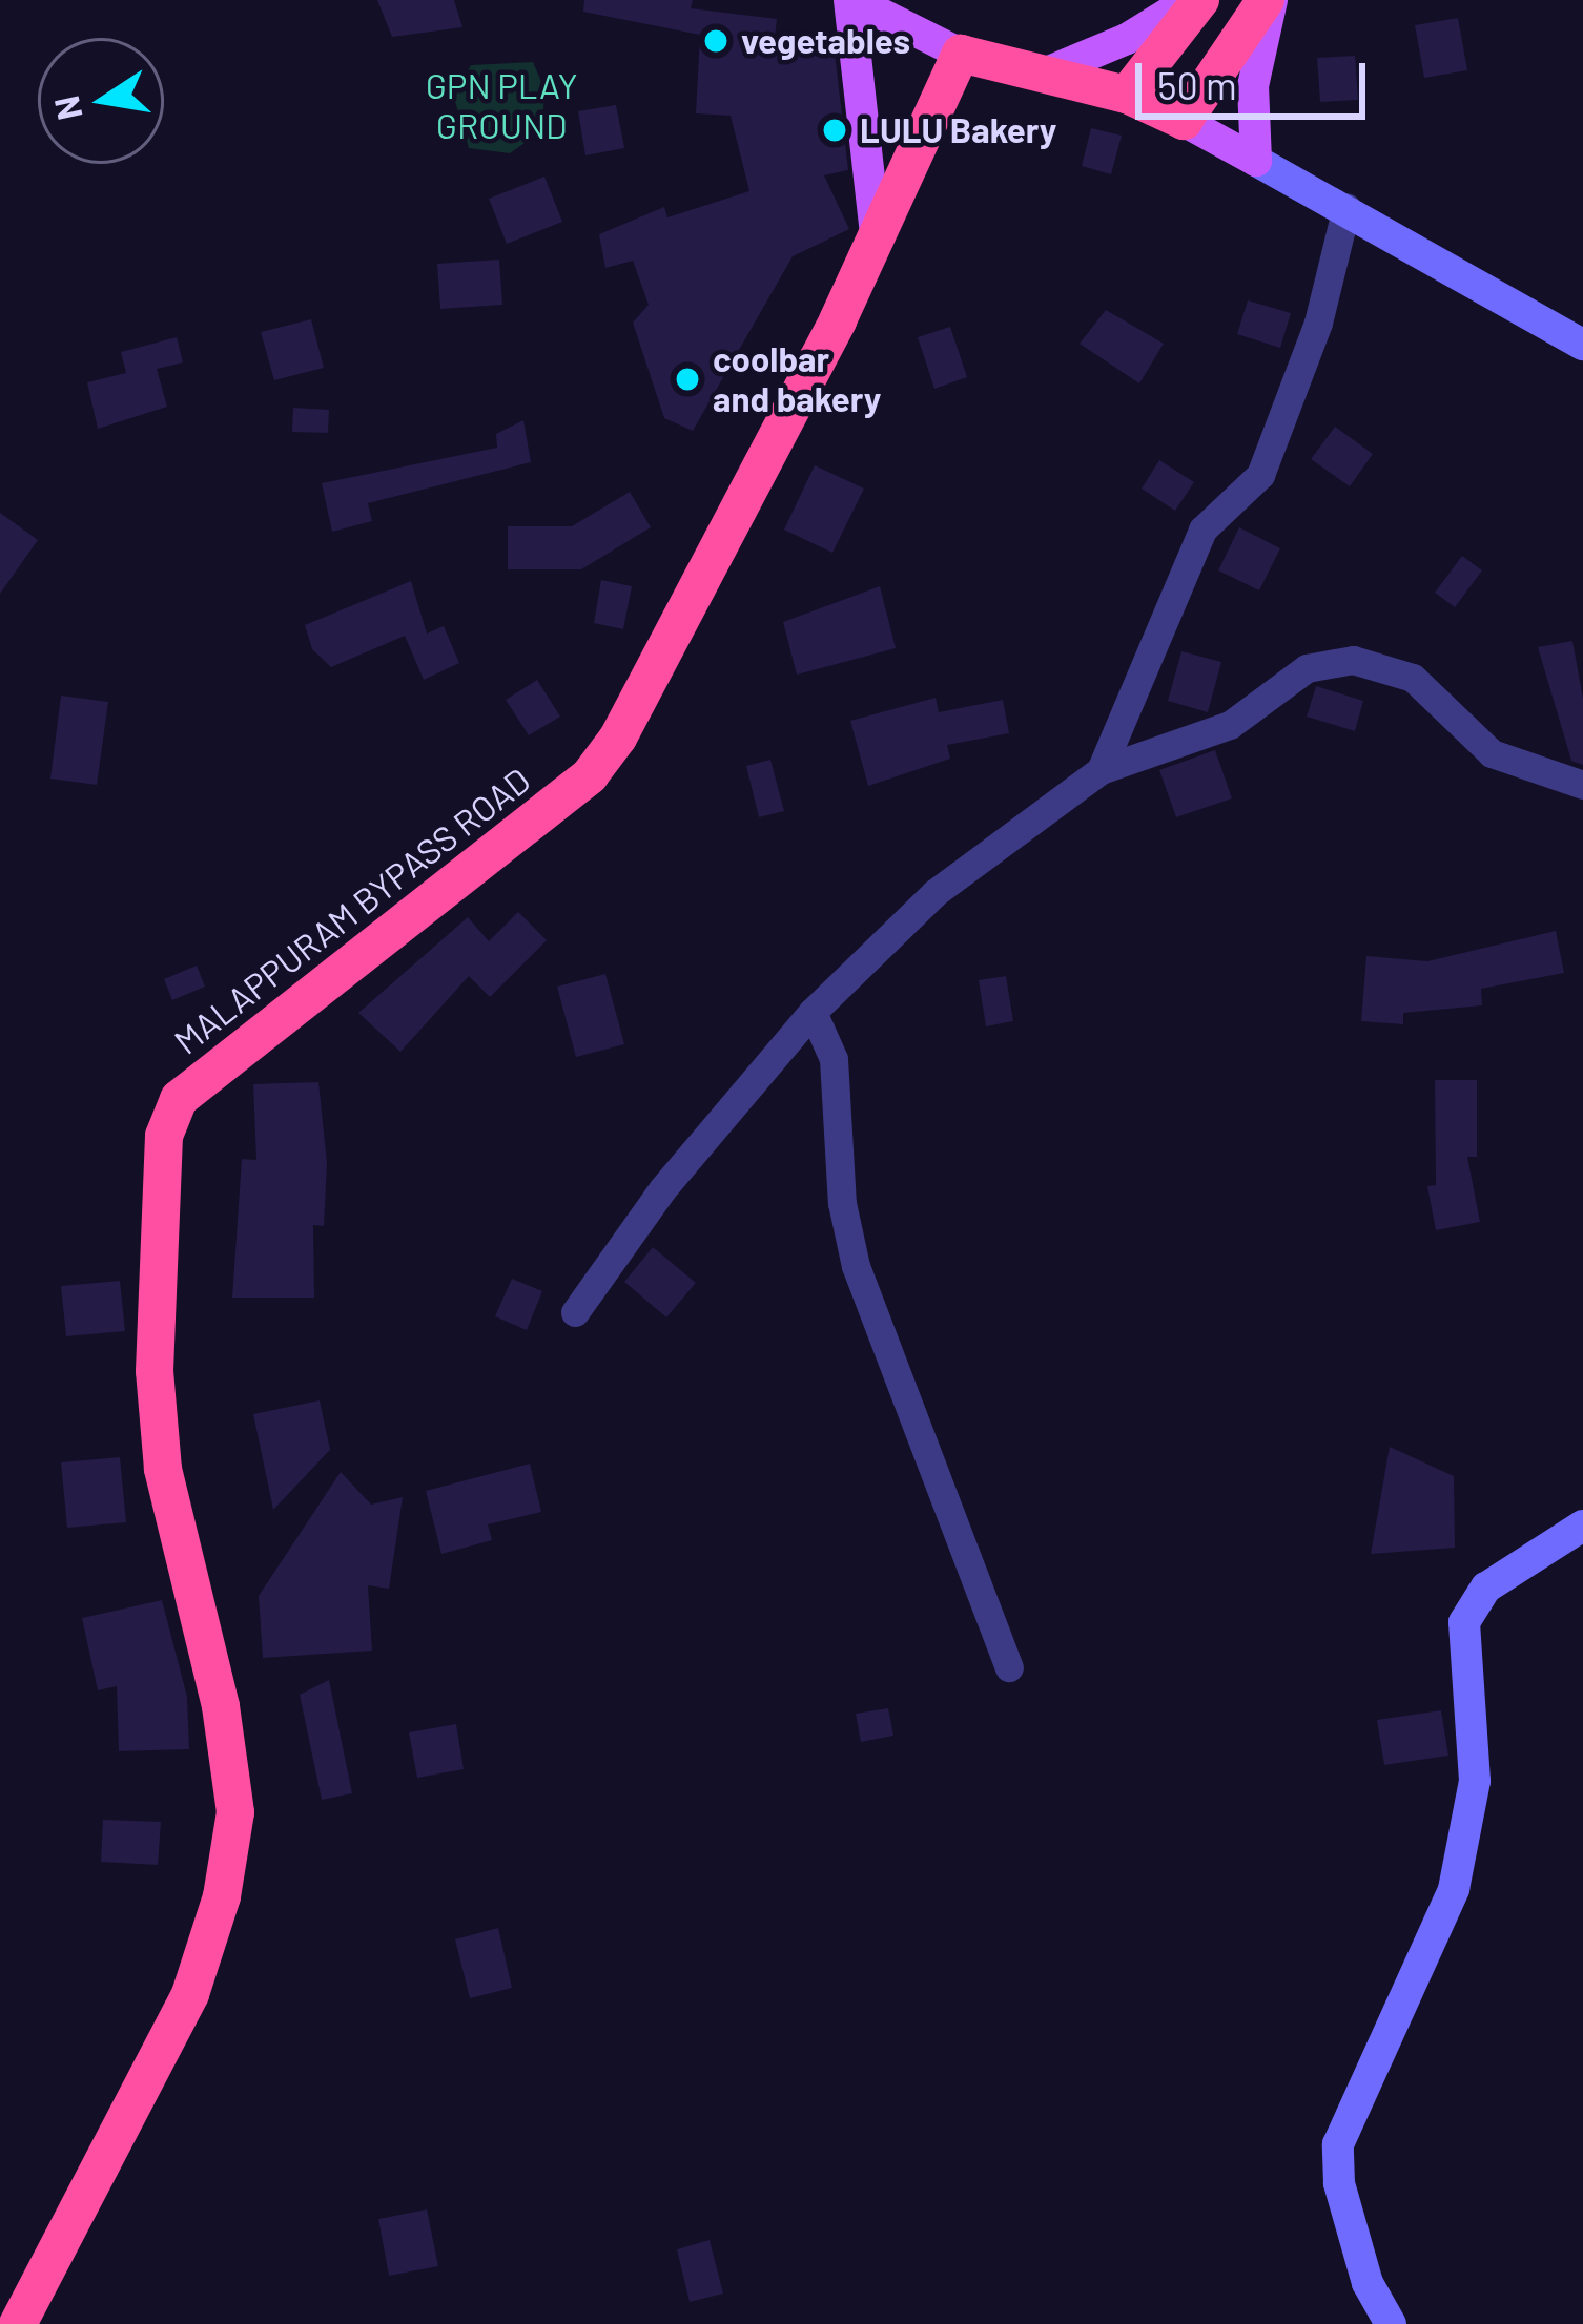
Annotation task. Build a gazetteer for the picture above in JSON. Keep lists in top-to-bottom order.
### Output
{
  "streets": {
    "highway": ["MALAPPURAM BYPASS ROAD"]
  },
  "parks": ["GPN PLAY GROUND"],
  "places": ["vegetables", "LULU Bakery", "coolbar and bakery"],
  "scale_bar": "50 m",
  "north": "left"
}
